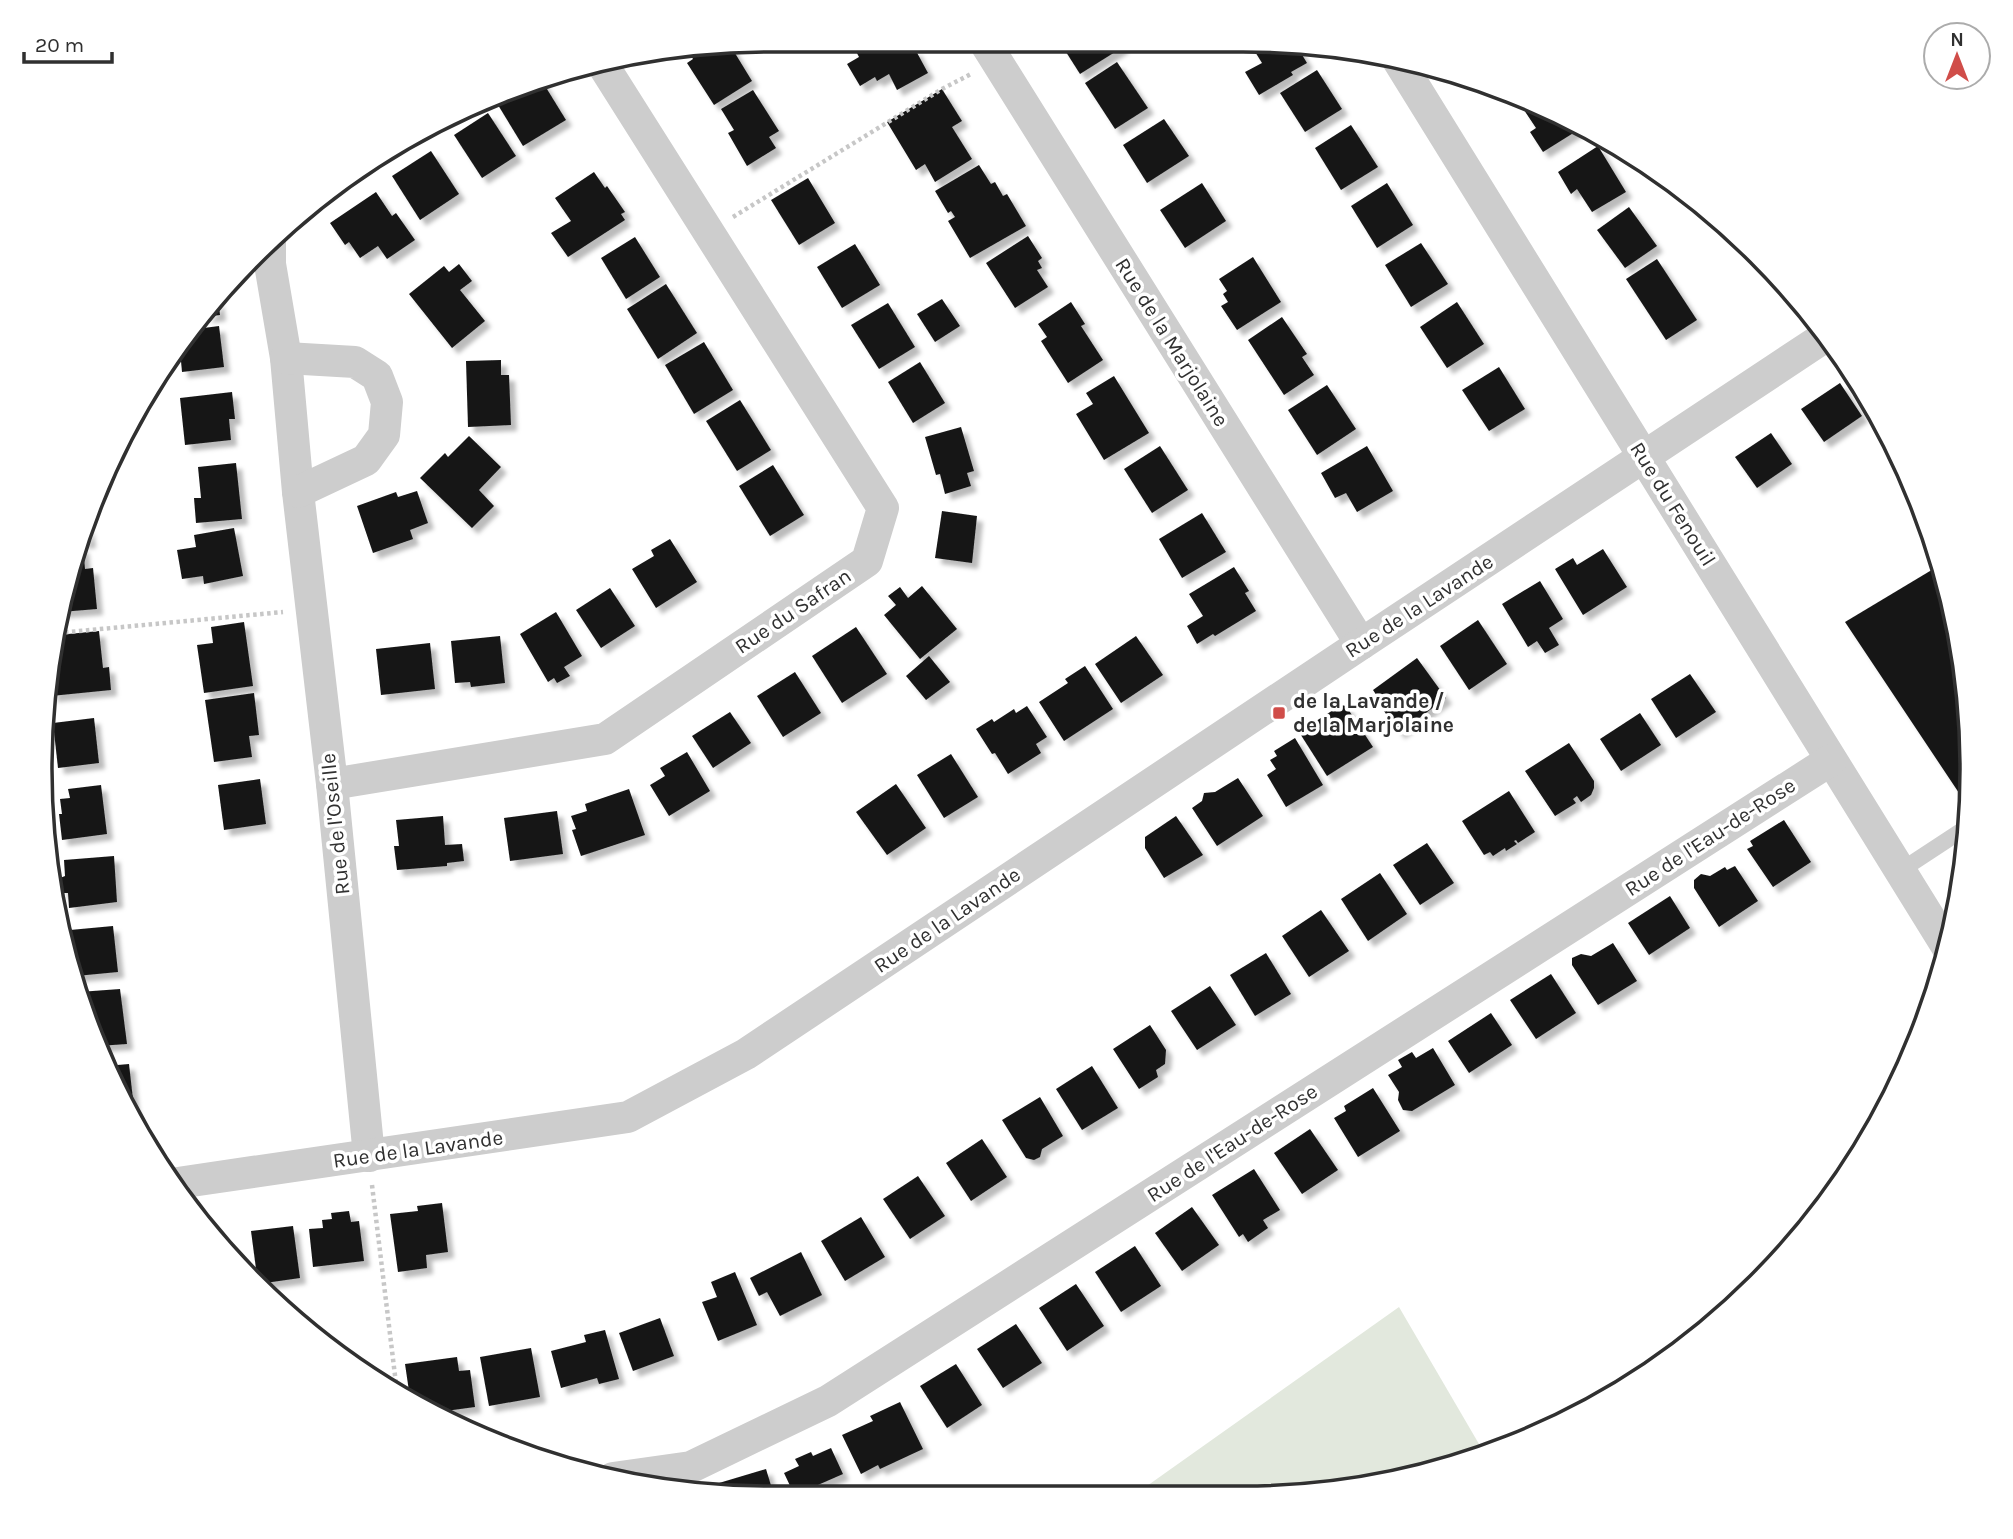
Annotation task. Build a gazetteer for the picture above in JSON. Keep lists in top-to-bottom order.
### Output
{
  "streets": {
    "street": [
      "Rue de la Marjolaine",
      "Rue du Fenouil",
      "Rue de la Lavande",
      "Rue du Safran",
      "Rue de l'Oseille",
      "Rue de l'Eau-de-Rose"
    ]
  },
  "crossings": [
    ["Rue de la Marjolaine", "Rue de la Lavande"],
    ["Rue du Fenouil", "Rue de la Lavande"],
    ["Rue du Fenouil", "Rue de l'Eau-de-Rose"],
    ["Rue de la Lavande", "Rue de l'Oseille"],
    ["Rue du Safran", "Rue de l'Oseille"]
  ],
  "places": {
    "transit": ["de la Lavande / de la Marjolaine"]
  },
  "scale_bar": "20 m",
  "north": "top"
}
